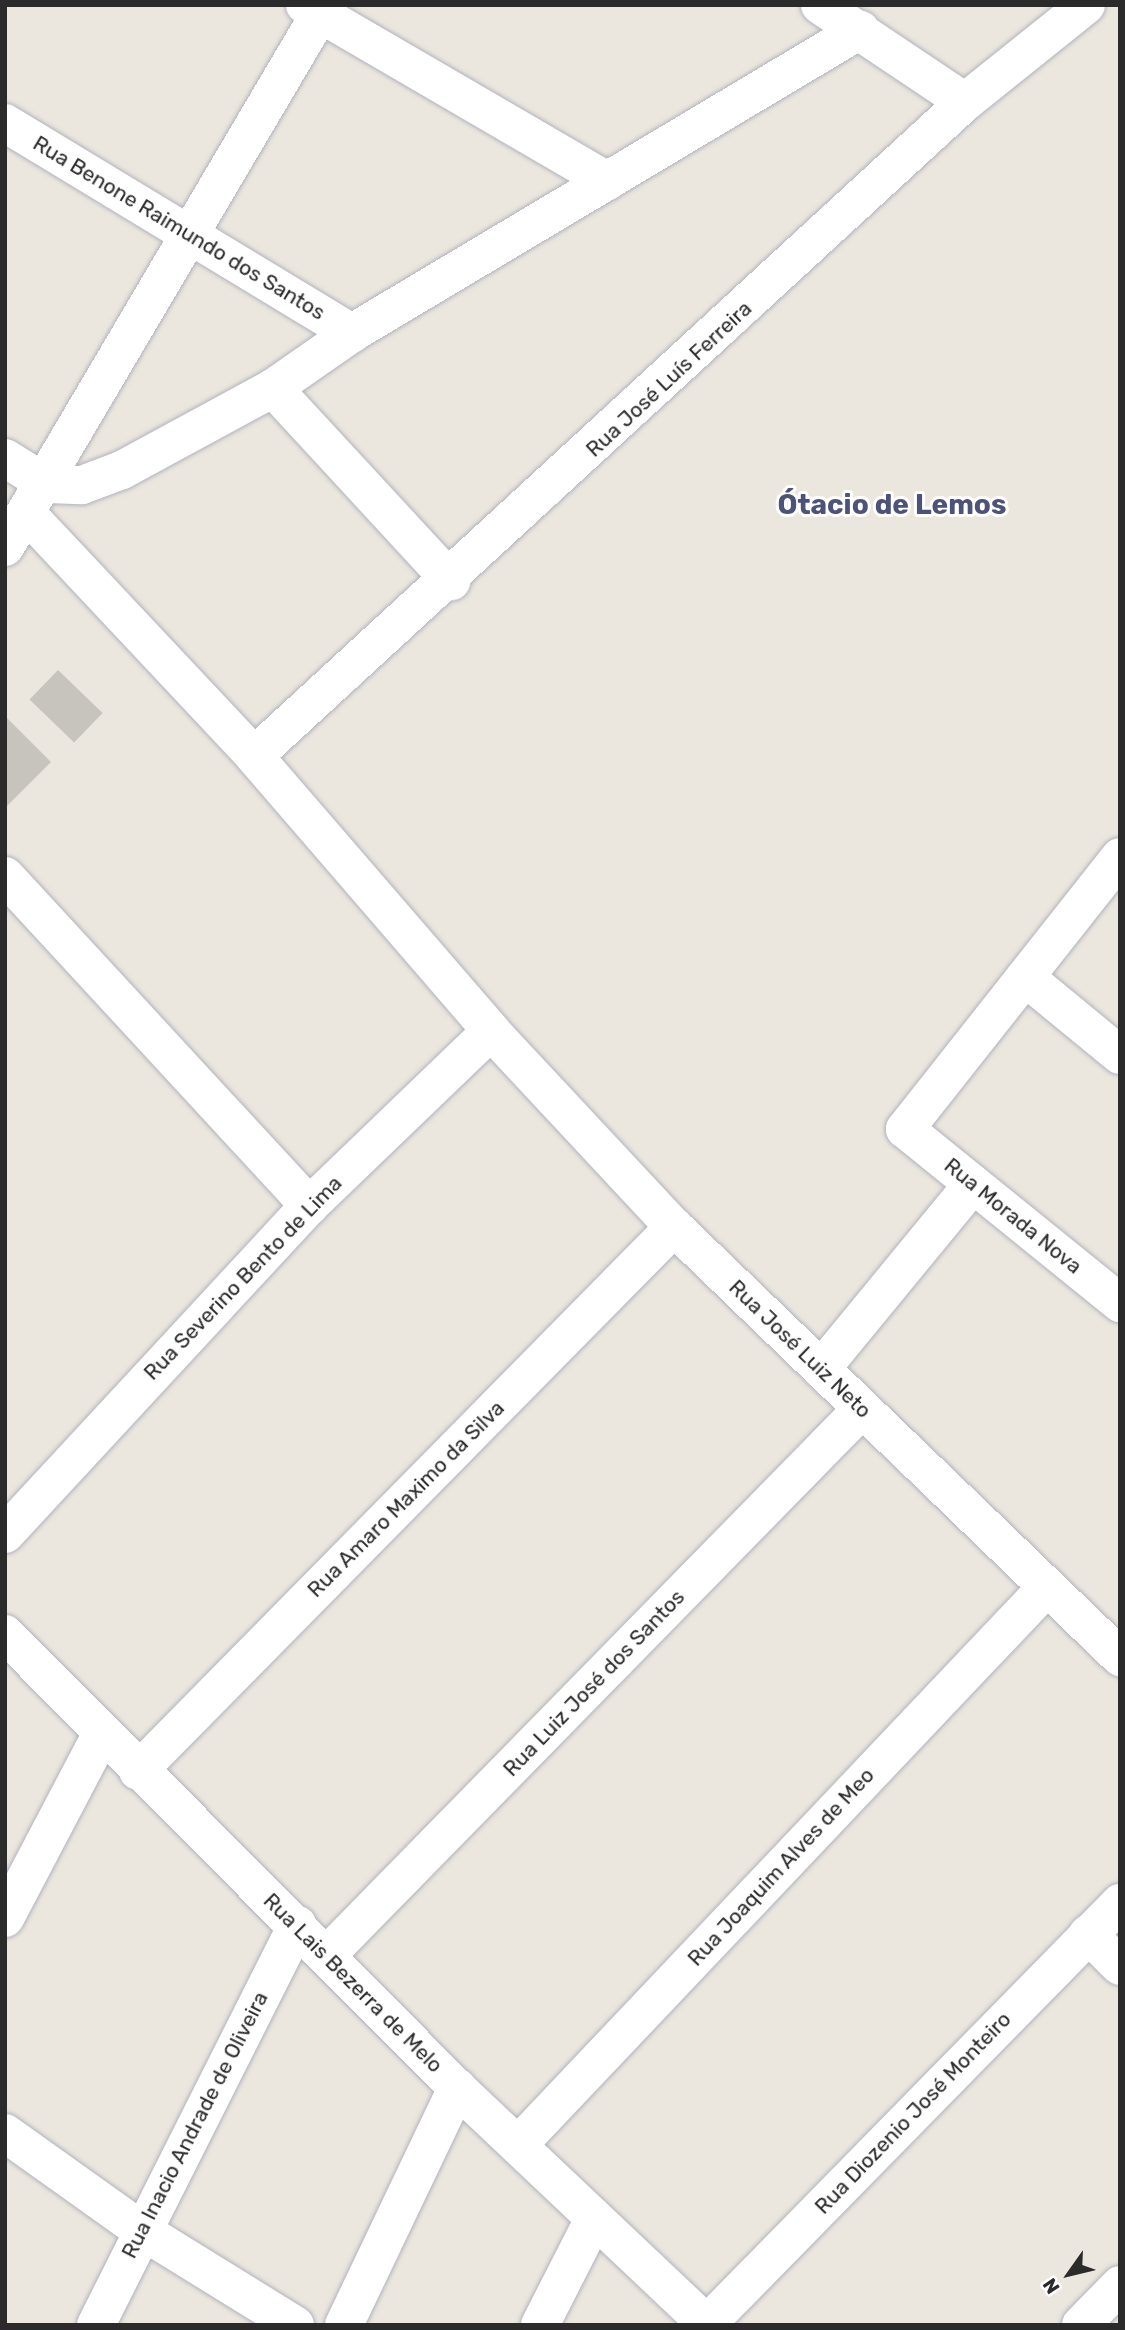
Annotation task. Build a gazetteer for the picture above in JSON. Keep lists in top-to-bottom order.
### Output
{
  "streets": {
    "street": [
      "Rua Benone Raimundo dos Santos",
      "Rua José Luís Ferreira",
      "Rua Morada Nova",
      "Rua Severino Bento de Lima",
      "Rua José Luiz Neto",
      "Rua Amaro Maximo da Silva",
      "Rua Luiz José dos Santos",
      "Rua Joaquim Alves de Meo",
      "Rua Lais Bezerra de Melo",
      "Rua Diozenio José Monteiro",
      "Rua Inacio Andrade de Oliveira"
    ]
  },
  "crossings": [
    ["Rua José Luís Ferreira", "Rua José Luiz Neto"],
    ["Rua Severino Bento de Lima", "Rua José Luiz Neto"],
    ["Rua José Luiz Neto", "Rua Amaro Maximo da Silva"],
    ["Rua José Luiz Neto", "Rua Luiz José dos Santos"],
    ["Rua José Luiz Neto", "Rua Joaquim Alves de Meo"],
    ["Rua Amaro Maximo da Silva", "Rua Lais Bezerra de Melo"],
    ["Rua Luiz José dos Santos", "Rua Lais Bezerra de Melo"],
    ["Rua Joaquim Alves de Meo", "Rua Lais Bezerra de Melo"],
    ["Rua Lais Bezerra de Melo", "Rua Diozenio José Monteiro"],
    ["Rua Lais Bezerra de Melo", "Rua Inacio Andrade de Oliveira"]
  ],
  "districts": ["Ótacio de Lemos"],
  "north": "bottom left"
}
